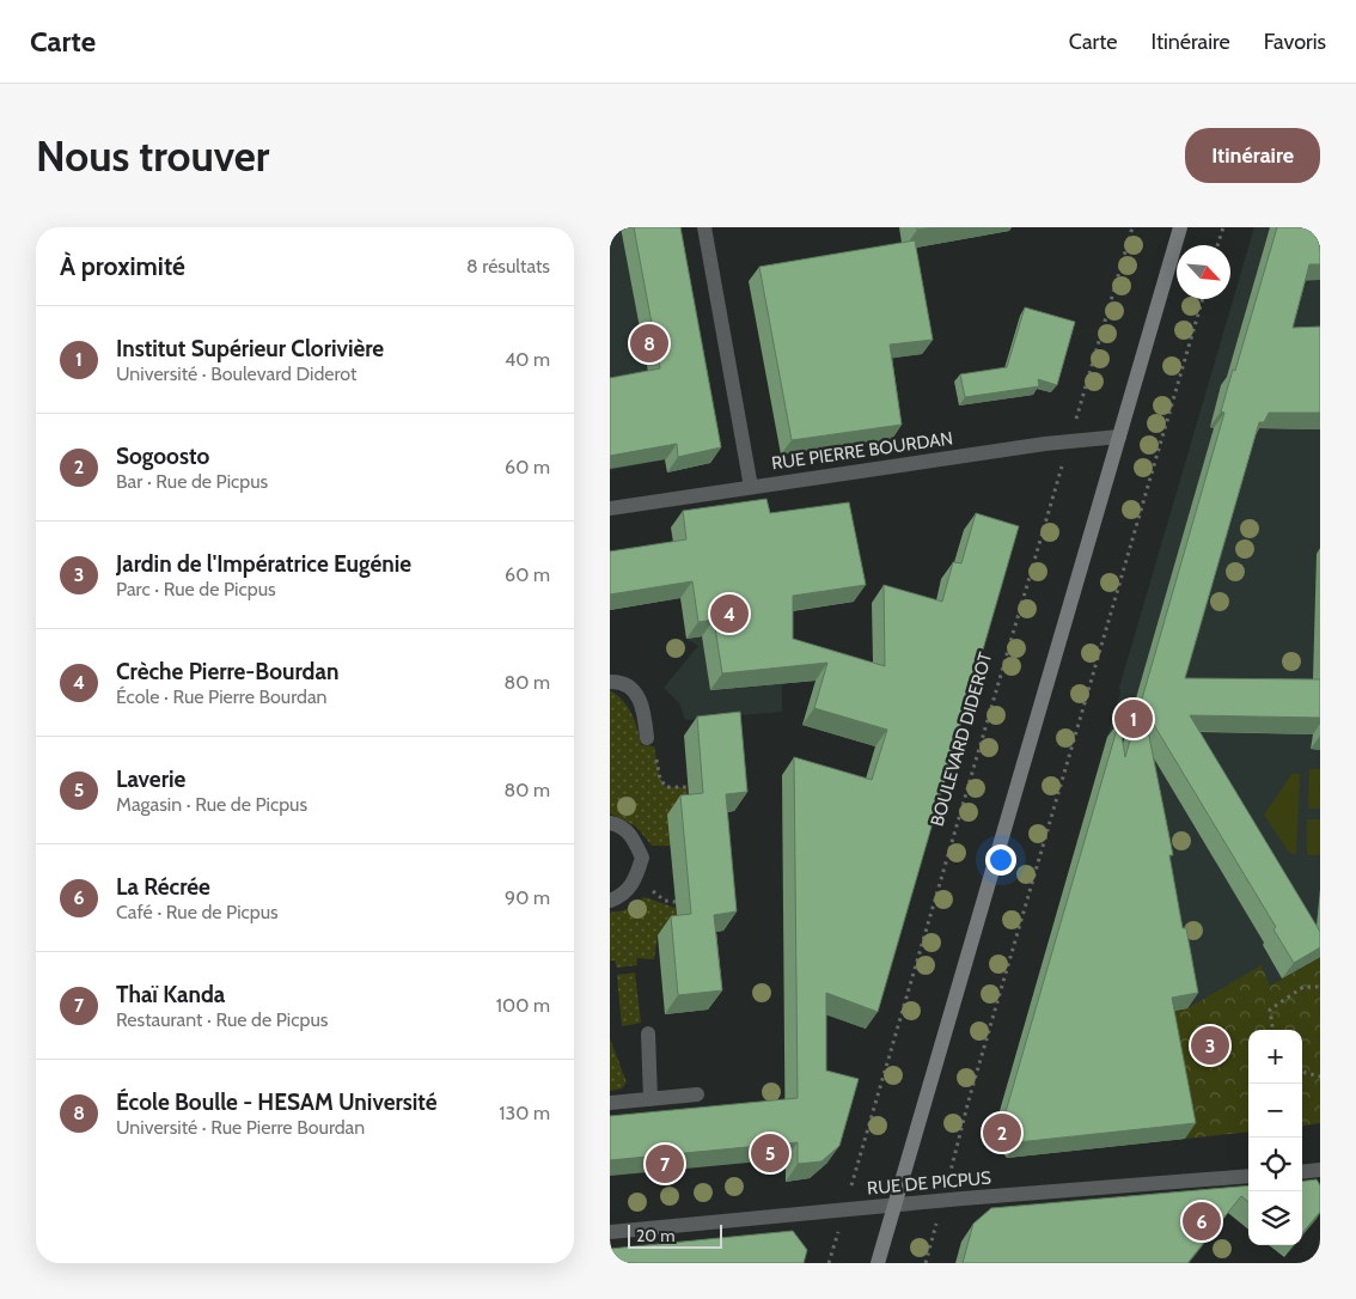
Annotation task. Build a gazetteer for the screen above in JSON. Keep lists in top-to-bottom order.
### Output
{
  "streets": {
    "street": ["RUE PIERRE BOURDAN", "RUE DE PICPUS"],
    "path": ["BOULEVARD DIDEROT"]
  },
  "crossings": [
    ["RUE PIERRE BOURDAN", "BOULEVARD DIDEROT"],
    ["BOULEVARD DIDEROT", "RUE DE PICPUS"]
  ],
  "scale_bar": "20 m",
  "north": "bottom right",
  "page": {
    "header": "Carte",
    "nav": ["Carte", "Itinéraire", "Favoris"],
    "buttons": "Itinéraire",
    "title": "Nous trouver",
    "heading": ["À proximité", "8 résultats"],
    "list": [
      {
        "mark": "1",
        "name": "Institut Supérieur Clorivière",
        "note": "Université · Boulevard Diderot",
        "value": "40 m"
      },
      {
        "mark": "2",
        "name": "Sogoosto",
        "note": "Bar · Rue de Picpus",
        "value": "60 m"
      },
      {
        "mark": "3",
        "name": "Jardin de l'Impératrice Eugénie",
        "note": "Parc · Rue de Picpus",
        "value": "60 m"
      },
      {
        "mark": "4",
        "name": "Crèche Pierre-Bourdan",
        "note": "École · Rue Pierre Bourdan",
        "value": "80 m"
      },
      {
        "mark": "5",
        "name": "Laverie",
        "note": "Magasin · Rue de Picpus",
        "value": "80 m"
      },
      {
        "mark": "6",
        "name": "La Récrée",
        "note": "Café · Rue de Picpus",
        "value": "90 m"
      },
      {
        "mark": "7",
        "name": "Thaï Kanda",
        "note": "Restaurant · Rue de Picpus",
        "value": "100 m"
      },
      {
        "mark": "8",
        "name": "École Boulle - HESAM Université",
        "note": "Université · Rue Pierre Bourdan",
        "value": "130 m"
      }
    ],
    "pins": [
      "8",
      "4",
      "1",
      "3",
      "2",
      "5",
      "7",
      "6"
    ],
    "map_buttons": ["+", "−"],
    "scale": "20 m"
  }
}
